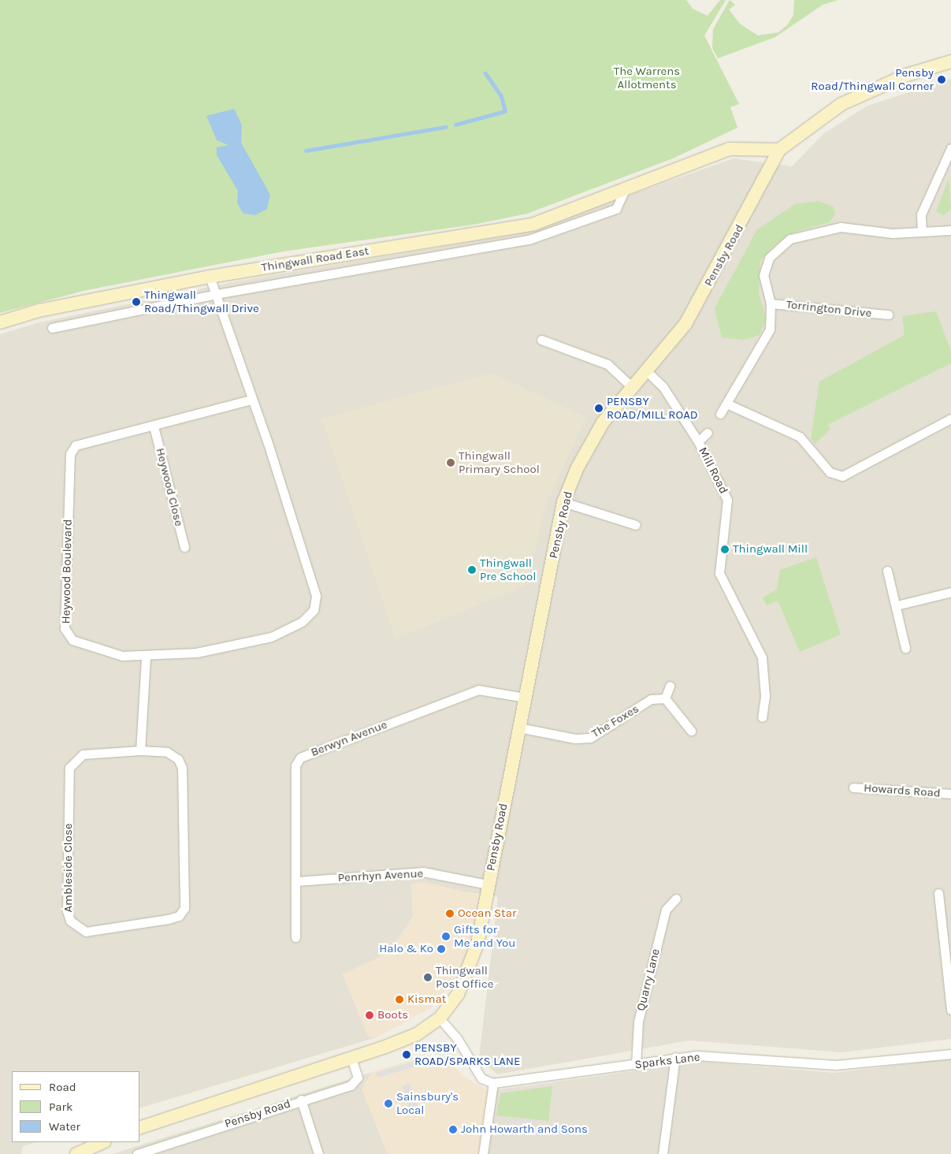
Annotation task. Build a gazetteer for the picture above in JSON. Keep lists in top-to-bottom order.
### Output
{
  "streets": {
    "main road": ["Pensby Road", "Thingwall Road East"],
    "street": [
      "Torrington Drive",
      "Mill Road",
      "Heywood Close",
      "Heywood Boulevard",
      "The Foxes",
      "Berwyn Avenue",
      "Howards Road",
      "Ambleside Close",
      "Penrhyn Avenue",
      "Quarry Lane",
      "Sparks Lane"
    ]
  },
  "crossings": [
    ["Pensby Road", "Thingwall Road East"],
    ["Pensby Road", "Mill Road"],
    ["Pensby Road", "The Foxes"],
    ["Pensby Road", "Berwyn Avenue"],
    ["Pensby Road", "Penrhyn Avenue"],
    ["Thingwall Road East", "Heywood Boulevard"],
    ["Heywood Close", "Heywood Boulevard"],
    ["Berwyn Avenue", "Penrhyn Avenue"],
    ["Quarry Lane", "Sparks Lane"]
  ],
  "parks": ["The Warrens Allotments"],
  "places": [
    "Pensby Road/Thingwall Corner",
    "Thingwall Road/Thingwall Drive",
    "PENSBY ROAD/MILL ROAD",
    "Thingwall Primary School",
    "Thingwall Mill",
    "Thingwall Pre School",
    "Ocean Star",
    "Gifts for Me and You",
    "Halo & Ko",
    "Thingwall Post Office",
    "Kismat",
    "Boots",
    "PENSBY ROAD/SPARKS LANE",
    "Sainsbury's Local",
    "John Howarth and Sons"
  ],
  "legend": ["Road", "Park", "Water"]
}
